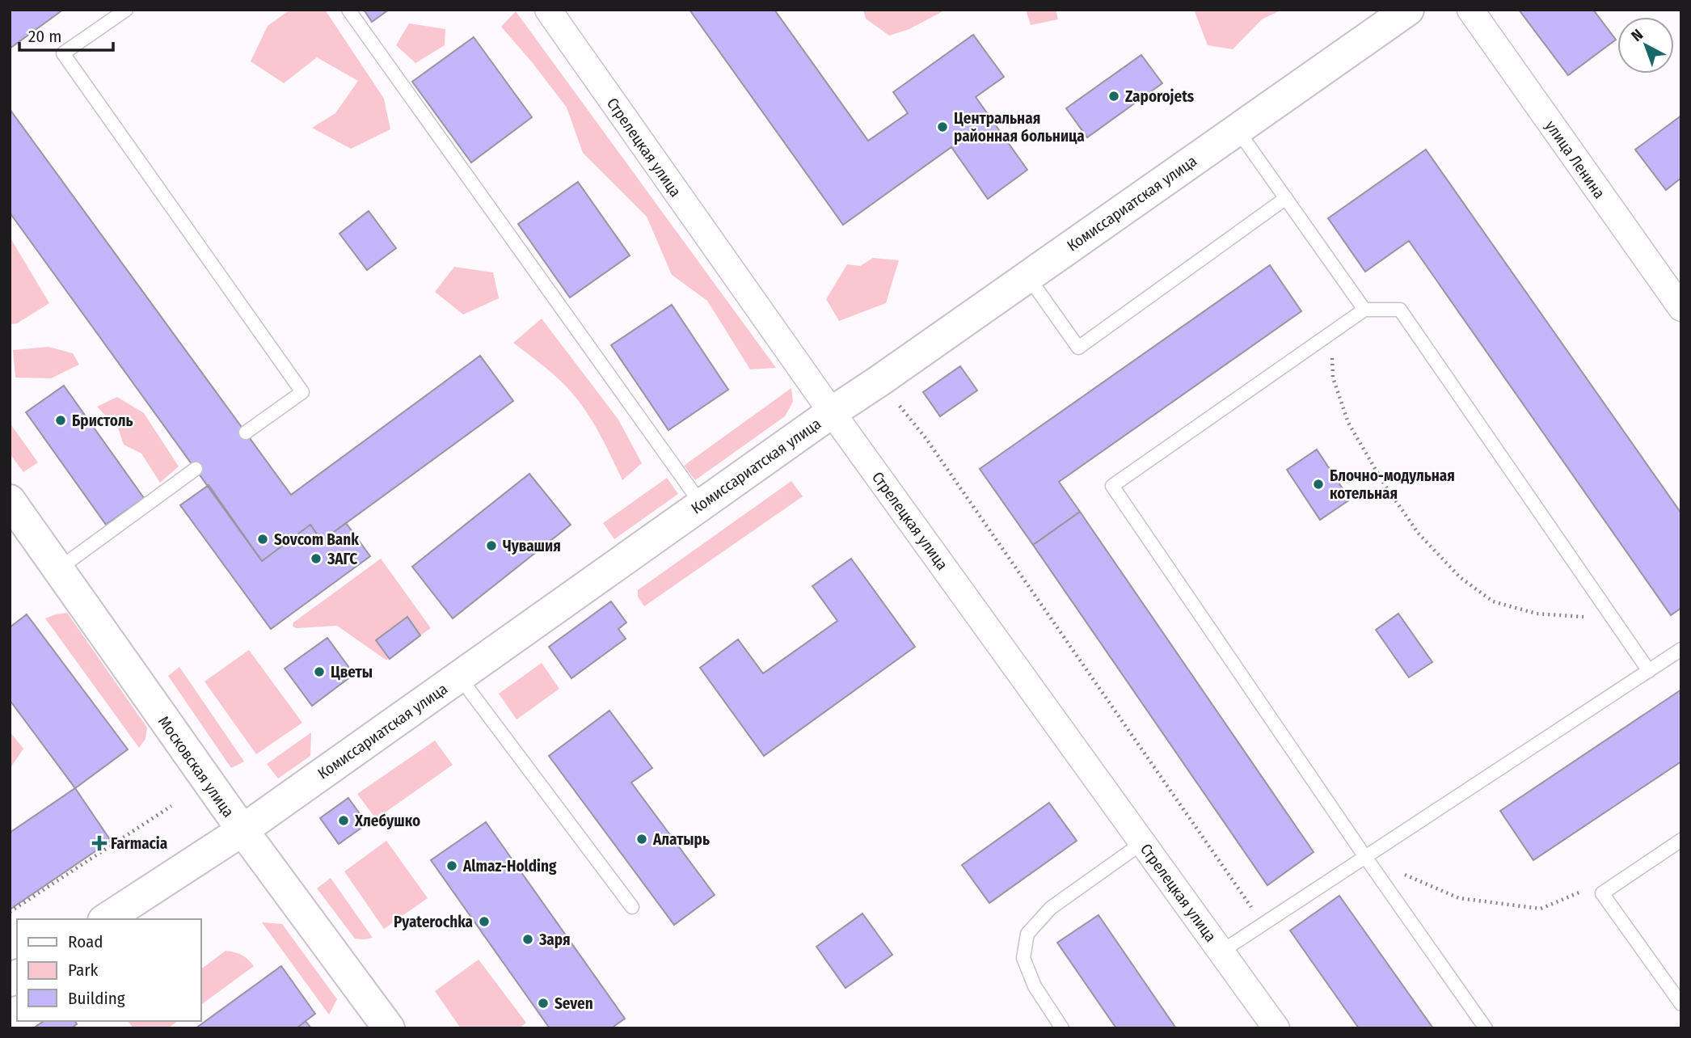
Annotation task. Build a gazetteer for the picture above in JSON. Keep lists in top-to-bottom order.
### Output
{
  "streets": {
    "street": [
      "Стрелецкая улица",
      "улица Ленина",
      "Комиссариатская улица",
      "Московская улица"
    ]
  },
  "crossings": [
    ["Стрелецкая улица", "Комиссариатская улица"],
    ["Комиссариатская улица", "Московская улица"]
  ],
  "places": {
    "other": [
      "Zaporojets",
      "Центральная районная больница",
      "Бристоль",
      "Блочно-модульная котельная",
      "Sovcom Bank",
      "Чувашия",
      "ЗАГС",
      "Цветы",
      "Хлебушко",
      "Алатырь",
      "Almaz-Holding",
      "Pyaterochka",
      "Заря",
      "Seven"
    ],
    "health": ["Farmacia"]
  },
  "legend": ["Road", "Park", "Building"],
  "scale_bar": "20 m",
  "north": "top left"
}
